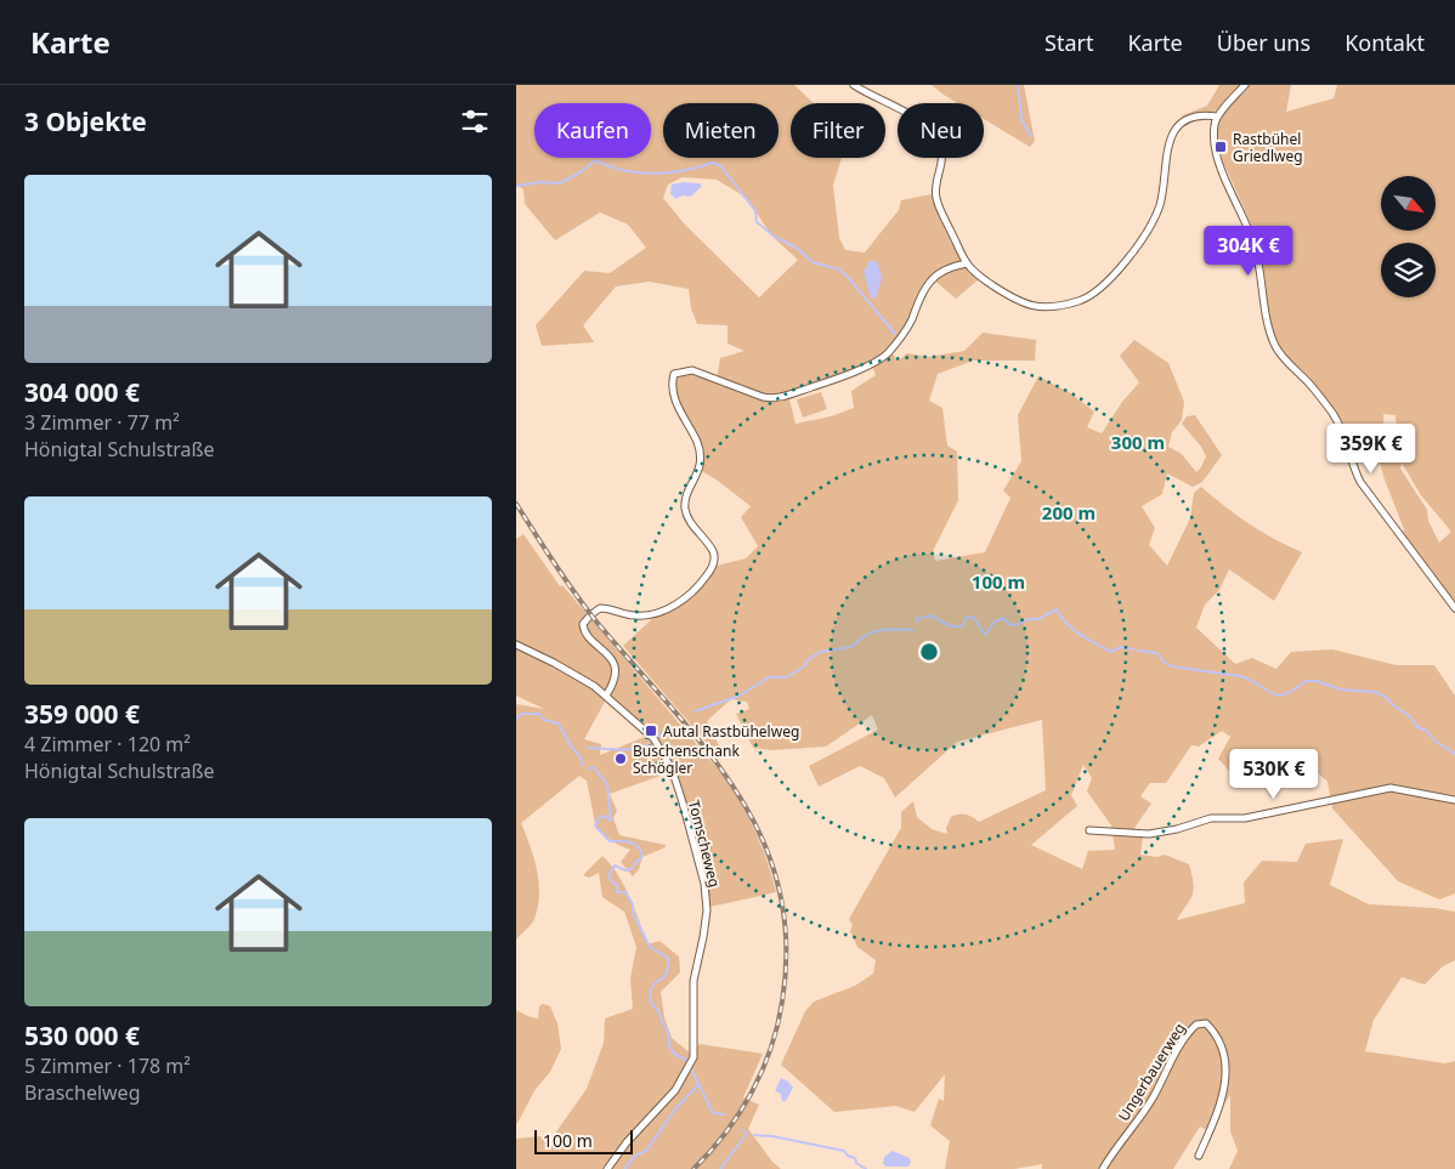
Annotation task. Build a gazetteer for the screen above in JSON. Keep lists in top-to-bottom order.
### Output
{
  "streets": {
    "street": ["Tomscheweg", "Ungerbauerweg"]
  },
  "places": {
    "transit": ["Rastbühel Griedlweg", "Autal Rastbühelweg"],
    "other": ["Buschenschank Schögler"]
  },
  "scale_bar": "100 m",
  "north": "bottom right",
  "page": {
    "header": "Karte",
    "nav": [
      "Start",
      "Karte",
      "Über uns",
      "Kontakt"
    ],
    "heading": "3 Objekte",
    "chip": [
      "Kaufen",
      "Mieten",
      "Filter",
      "Neu"
    ],
    "list": [
      {
        "name": "304 000 €",
        "note": "3 Zimmer · 77 m² · Hönigtal Schulstraße"
      },
      {
        "name": "359 000 €",
        "note": "4 Zimmer · 120 m² · Hönigtal Schulstraße"
      },
      {
        "name": "530 000 €",
        "note": "5 Zimmer · 178 m² · Braschelweg"
      }
    ],
    "price": ["304K €", "359K €", "530K €"],
    "scale": "100 m"
  },
  "rings": ["300 m", "200 m", "100 m"]
}
